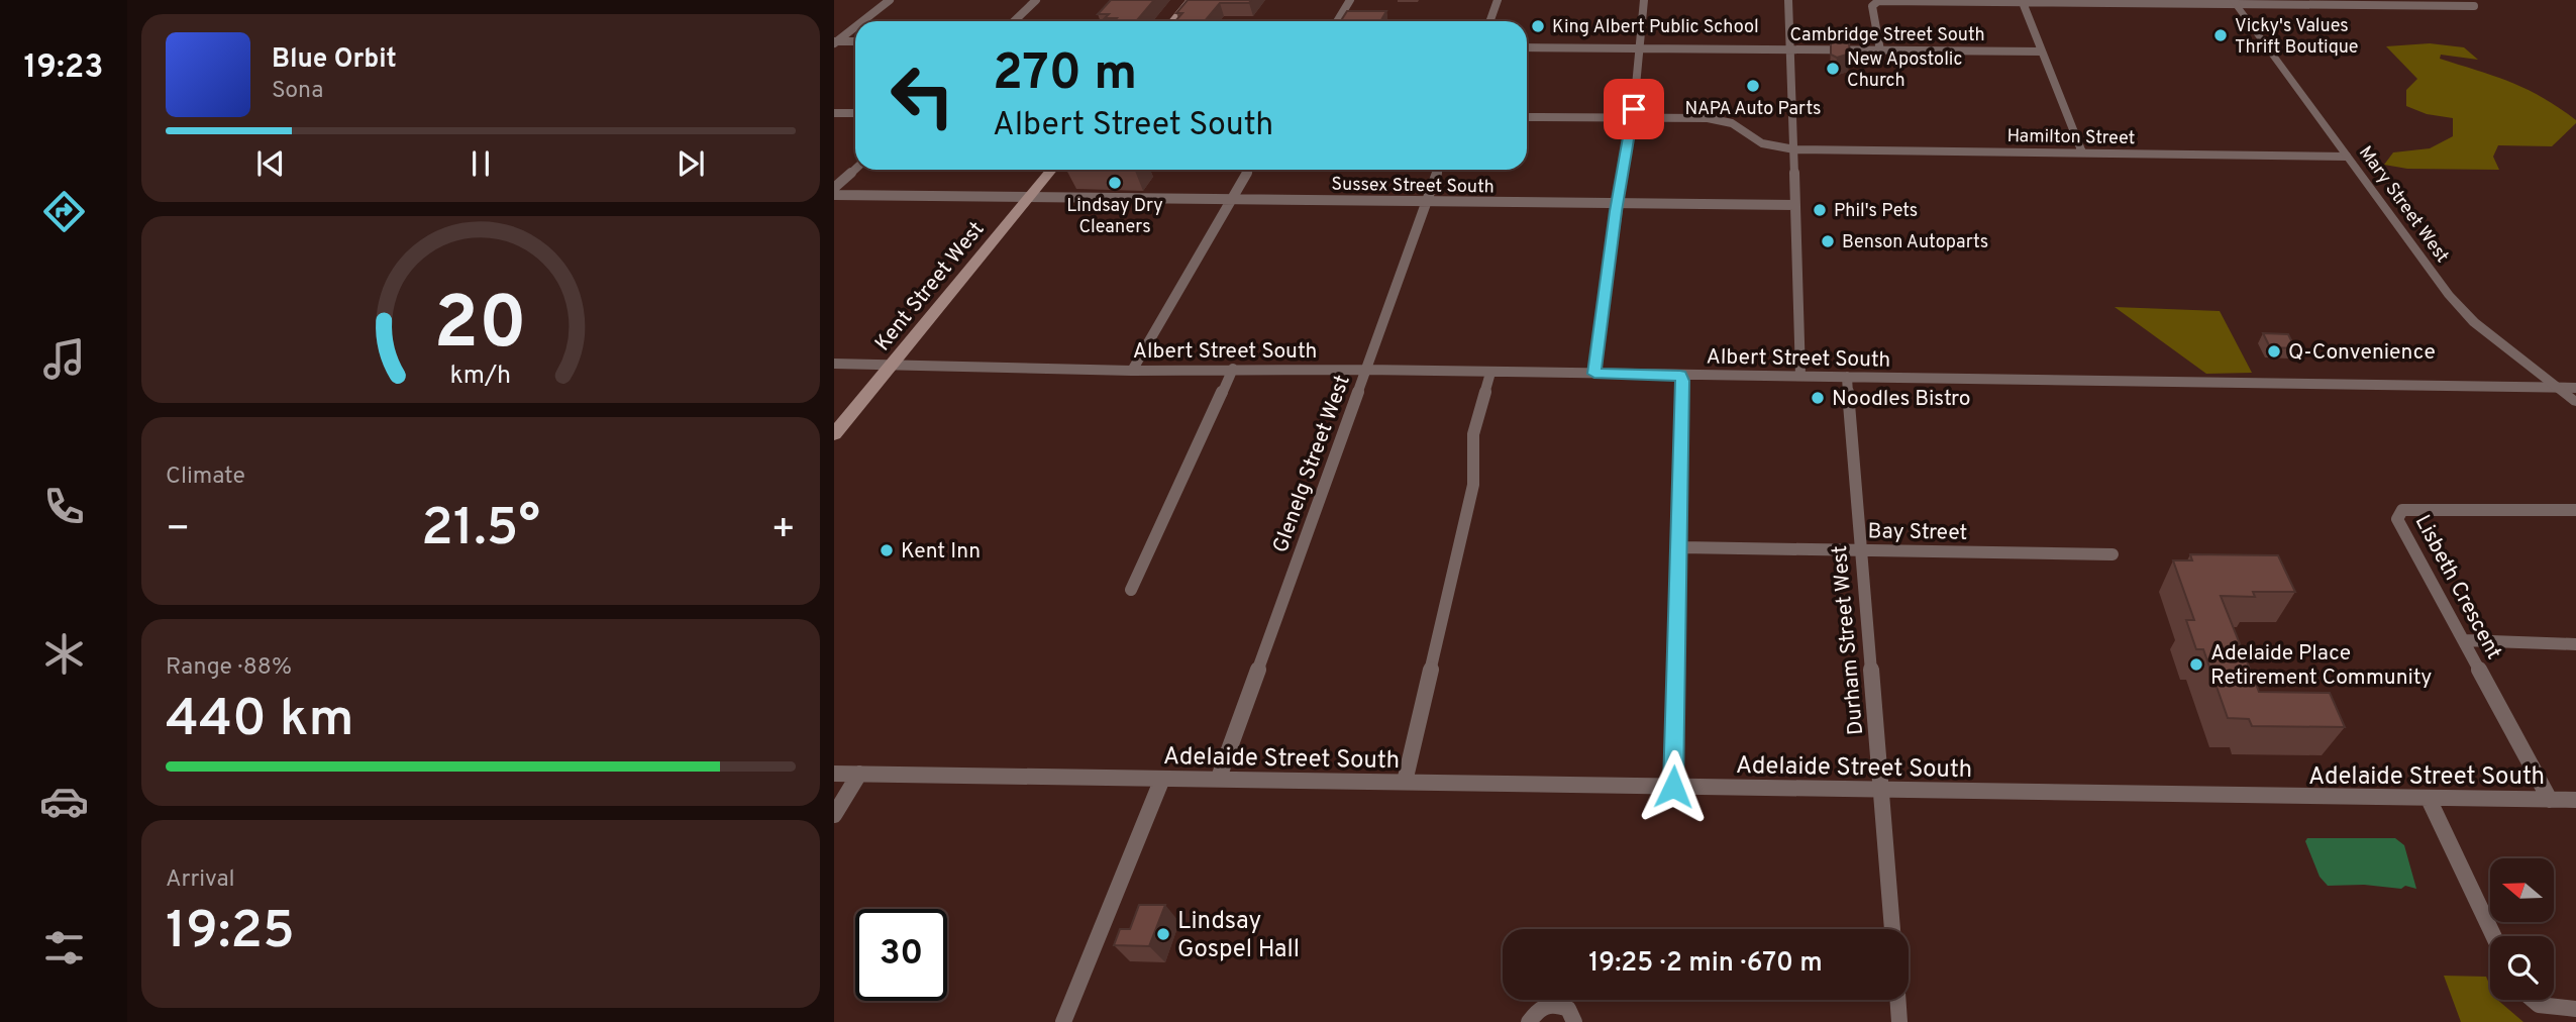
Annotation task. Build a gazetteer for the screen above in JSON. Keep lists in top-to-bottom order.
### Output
{
  "streets": {
    "main road": ["Kent Street West"],
    "street": [
      "Cambridge Street South",
      "Hamilton Street",
      "Sussex Street South",
      "Mary Street West",
      "Albert Street South",
      "Glenelg Street West",
      "Bay Street",
      "Lisbeth Crescent",
      "Durham Street West",
      "Adelaide Street South"
    ]
  },
  "crossings": [
    ["Hamilton Street", "Mary Street West"],
    ["Sussex Street South", "Kent Street West"],
    ["Sussex Street South", "Glenelg Street West"],
    ["Mary Street West", "Albert Street South"],
    ["Kent Street West", "Albert Street South"],
    ["Albert Street South", "Glenelg Street West"],
    ["Albert Street South", "Durham Street West"],
    ["Glenelg Street West", "Adelaide Street South"],
    ["Bay Street", "Durham Street West"],
    ["Lisbeth Crescent", "Adelaide Street South"],
    ["Durham Street West", "Adelaide Street South"]
  ],
  "places": [
    "King Albert Public School",
    "Vicky's Values Thrift Boutique",
    "New Apostolic Church",
    "NAPA Auto Parts",
    "Lindsay Dry Cleaners",
    "Phil's Pets",
    "Benson Autoparts",
    "Q-Convenience",
    "Noodles Bistro",
    "Kent Inn",
    "Adelaide Place Retirement Community",
    "Lindsay Gospel Hall"
  ],
  "north": "left",
  "page": {
    "tabs": "19:23",
    "turn": ["270 m", "Albert Street South"],
    "song": ["Blue Orbit", "Sona"],
    "tile": [
      "Climate",
      ["Range · 88%", "440 km"],
      ["Arrival", "19:25"]
    ],
    "heat": ["−", "21.5°", "+"],
    "limit": "30",
    "trip": "19:25 · 2 min · 670 m",
    "gauge": ["20", "km/h"]
  }
}
